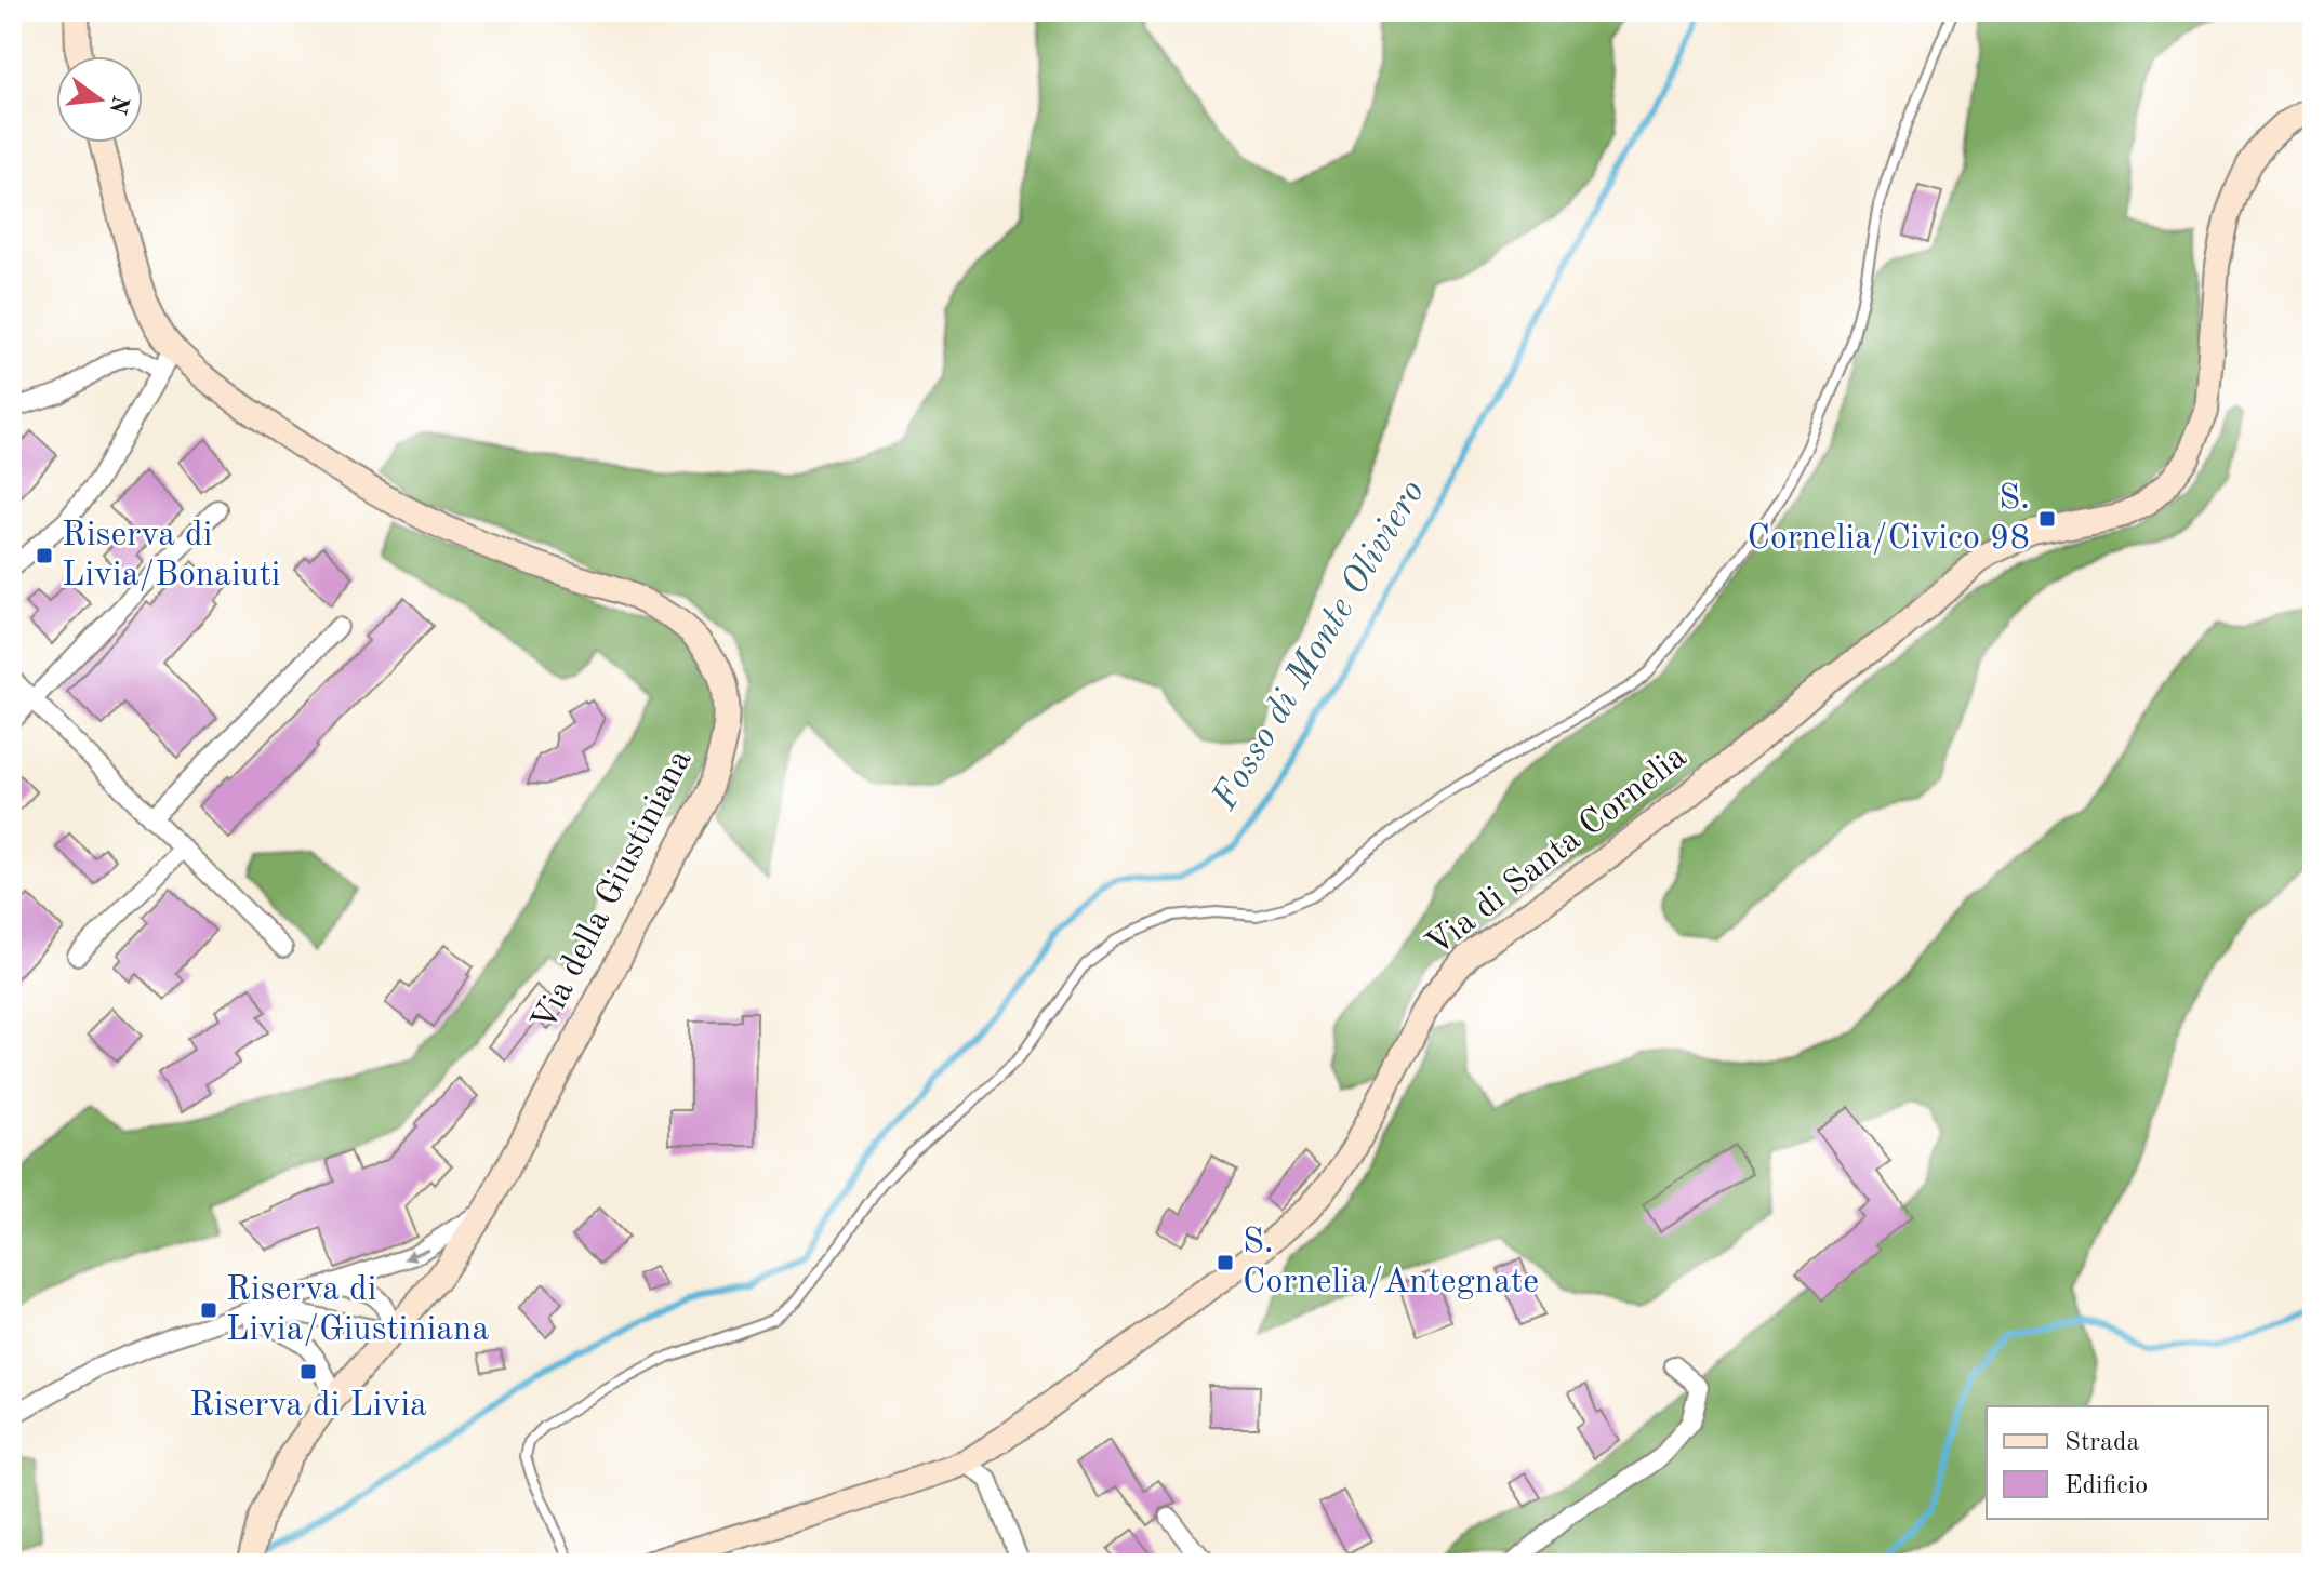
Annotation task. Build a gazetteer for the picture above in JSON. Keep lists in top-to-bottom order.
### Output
{
  "streets": {
    "street": ["Via di Santa Cornelia", "Via della Giustiniana"]
  },
  "water": ["Fosso di Monte Oliviero"],
  "places": {
    "transit": [
      "S. Cornelia/Civico 98",
      "Riserva di Livia/Bonaiuti",
      "S. Cornelia/Antegnate",
      "Riserva di Livia/Giustiniana",
      "Riserva di Livia"
    ]
  },
  "legend": ["Strada", "Edificio"],
  "north": "right"
}
